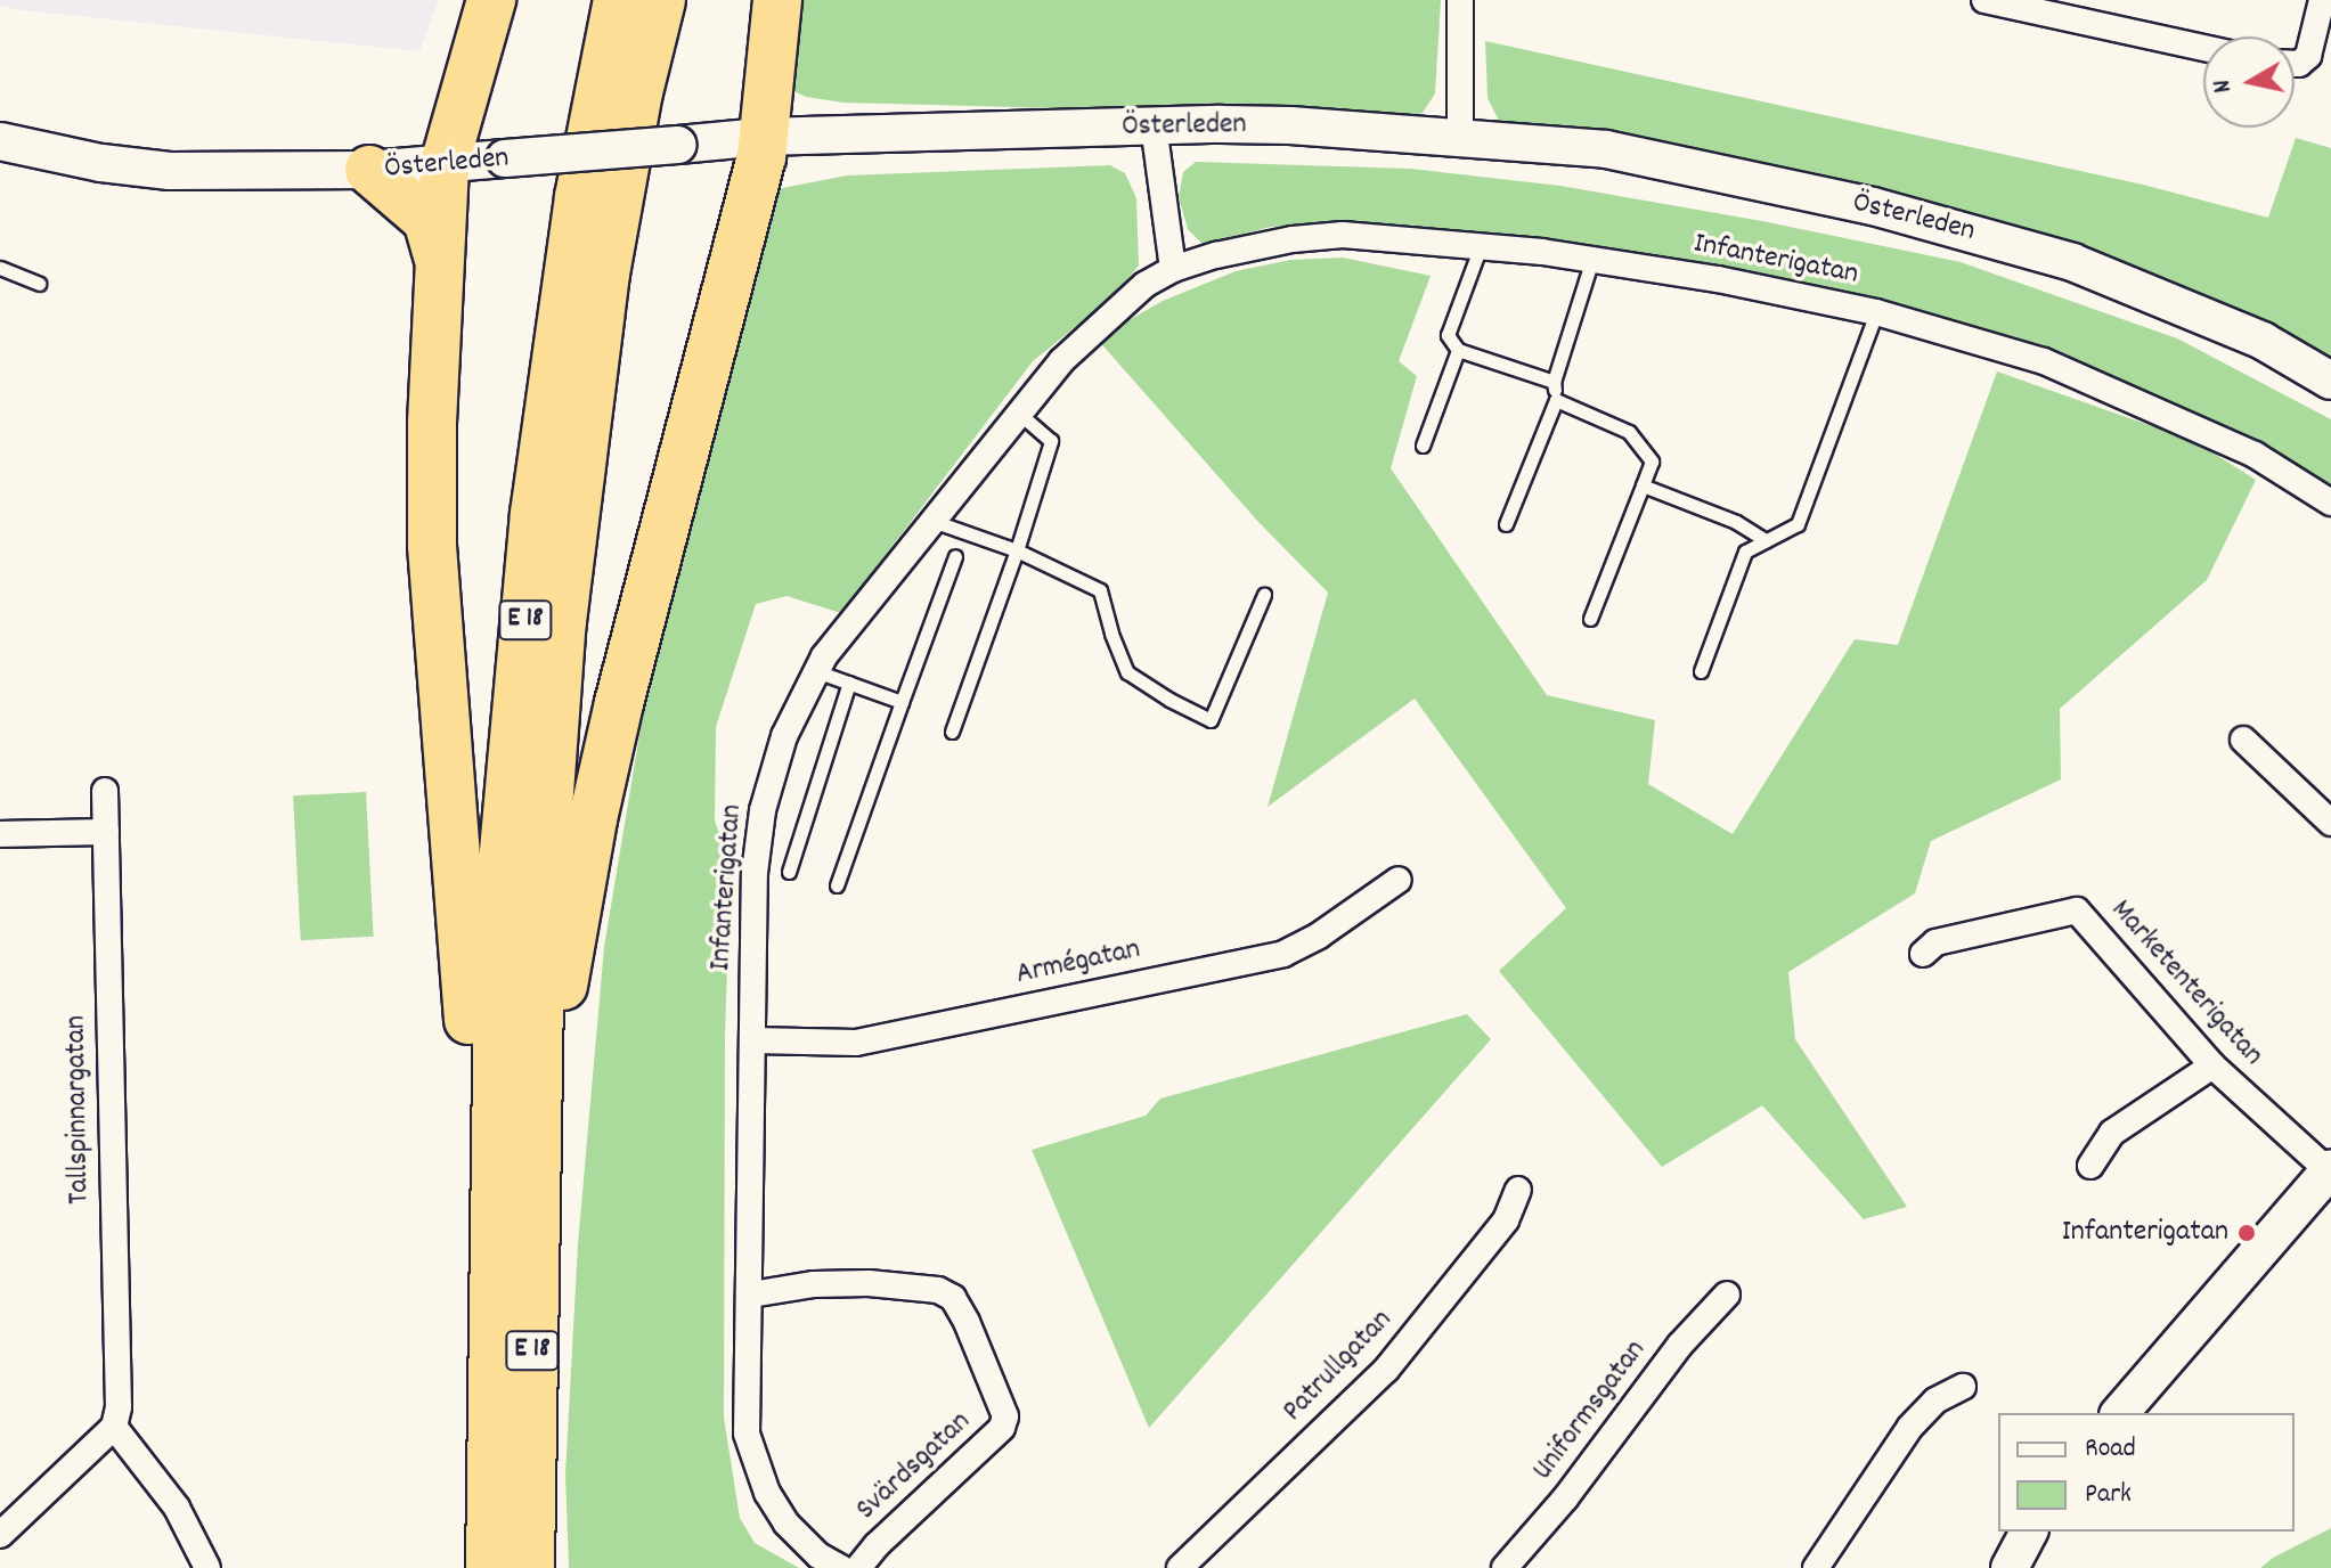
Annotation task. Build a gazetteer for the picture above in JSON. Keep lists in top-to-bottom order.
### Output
{
  "streets": {
    "highway": ["E 18"],
    "main road": ["Österleden"],
    "street": [
      "Infanterigatan",
      "Armégatan",
      "Marketenterigatan",
      "Tallspinnargatan",
      "Patrullgatan",
      "Uniformsgatan",
      "Svärdsgatan"
    ]
  },
  "crossings": [
    ["Österleden", "E 18"],
    ["Infanterigatan", "Armégatan"],
    ["Infanterigatan", "Svärdsgatan"]
  ],
  "places": ["Infanterigatan"],
  "legend": ["Road", "Park"],
  "north": "left"
}
